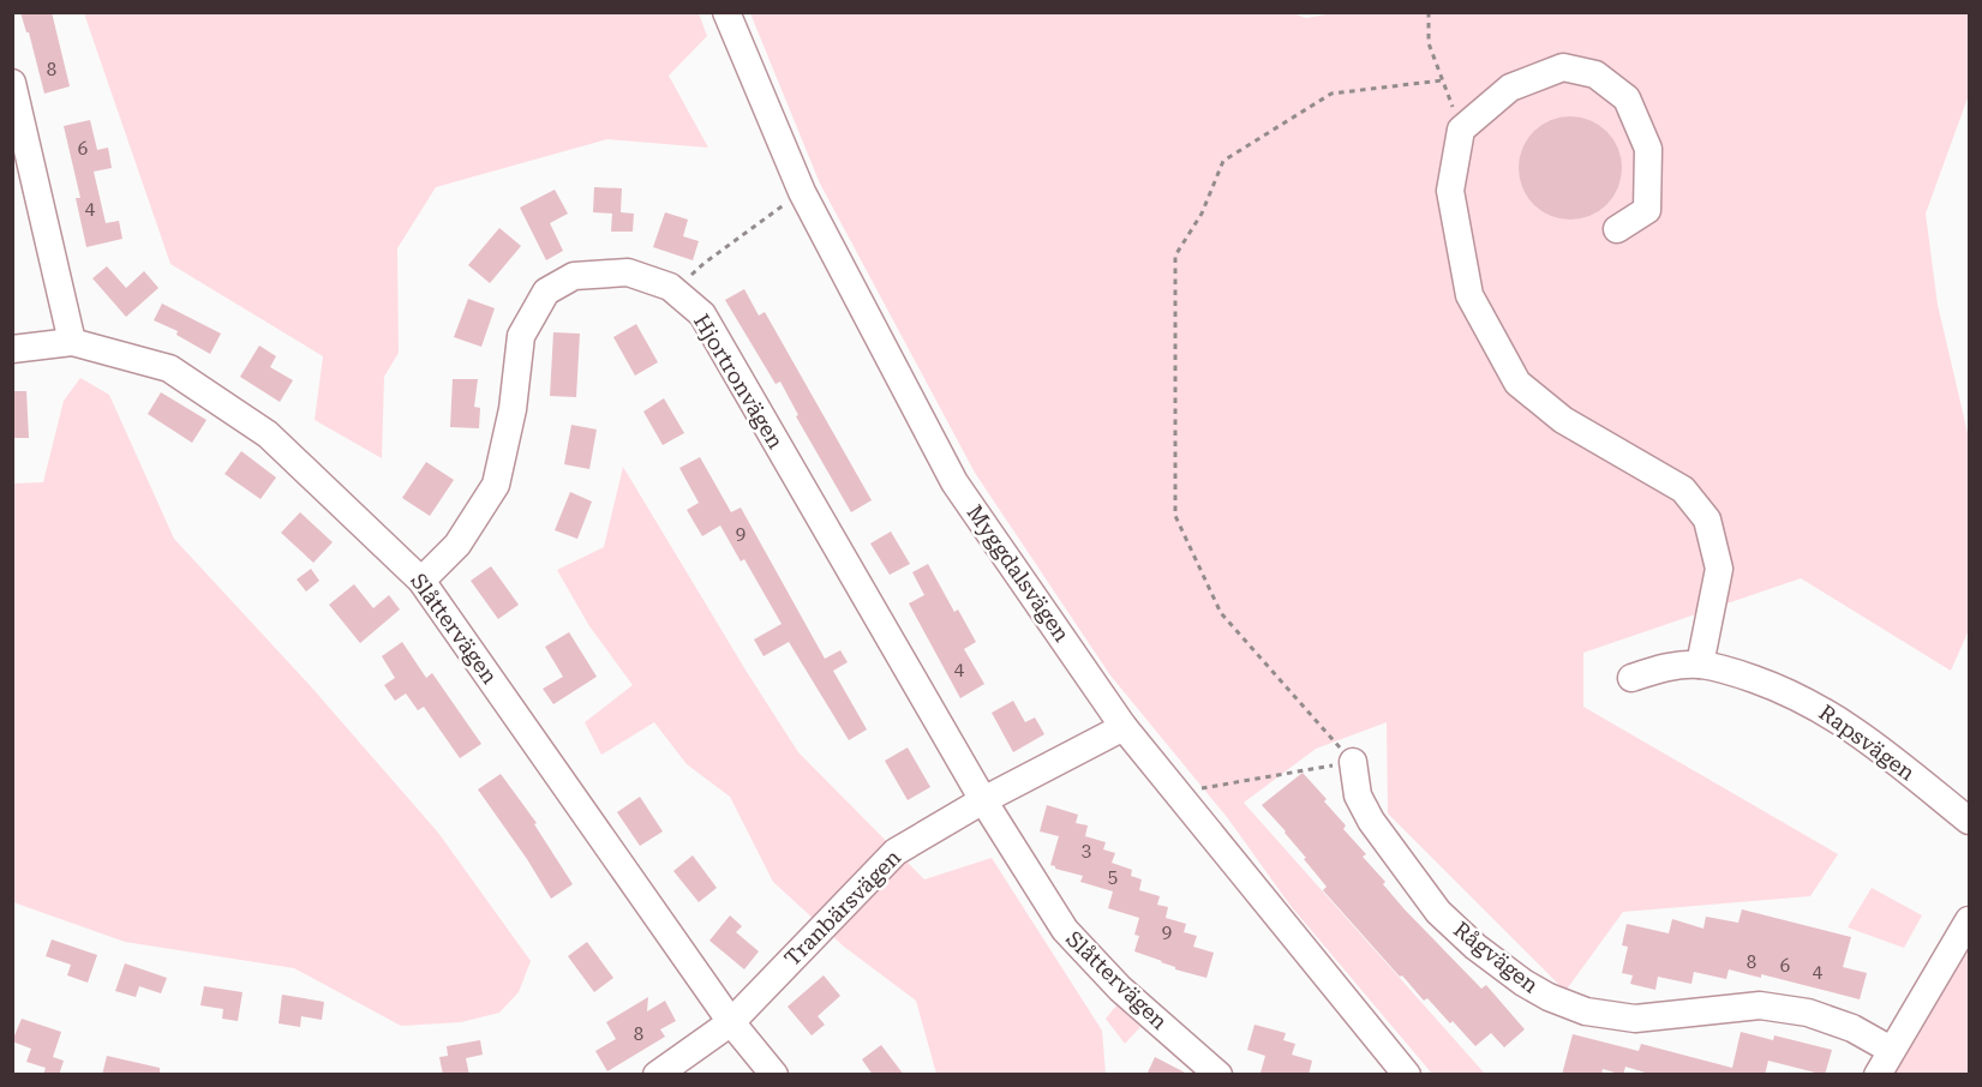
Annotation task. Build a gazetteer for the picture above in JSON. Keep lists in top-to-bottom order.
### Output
{
  "streets": {
    "street": [
      "Hjortronvägen",
      "Myggdalsvägen",
      "Slåttervägen",
      "Rapsvägen",
      "Tranbärsvägen",
      "Rågvägen"
    ]
  },
  "crossings": [
    ["Hjortronvägen", "Slåttervägen"],
    ["Hjortronvägen", "Tranbärsvägen"],
    ["Myggdalsvägen", "Tranbärsvägen"],
    ["Slåttervägen", "Tranbärsvägen"]
  ],
  "house_numbers": [
    "8",
    "6",
    "4",
    "9",
    "4",
    "3",
    "5",
    "9",
    "8",
    "6",
    "4",
    "8"
  ]
}
